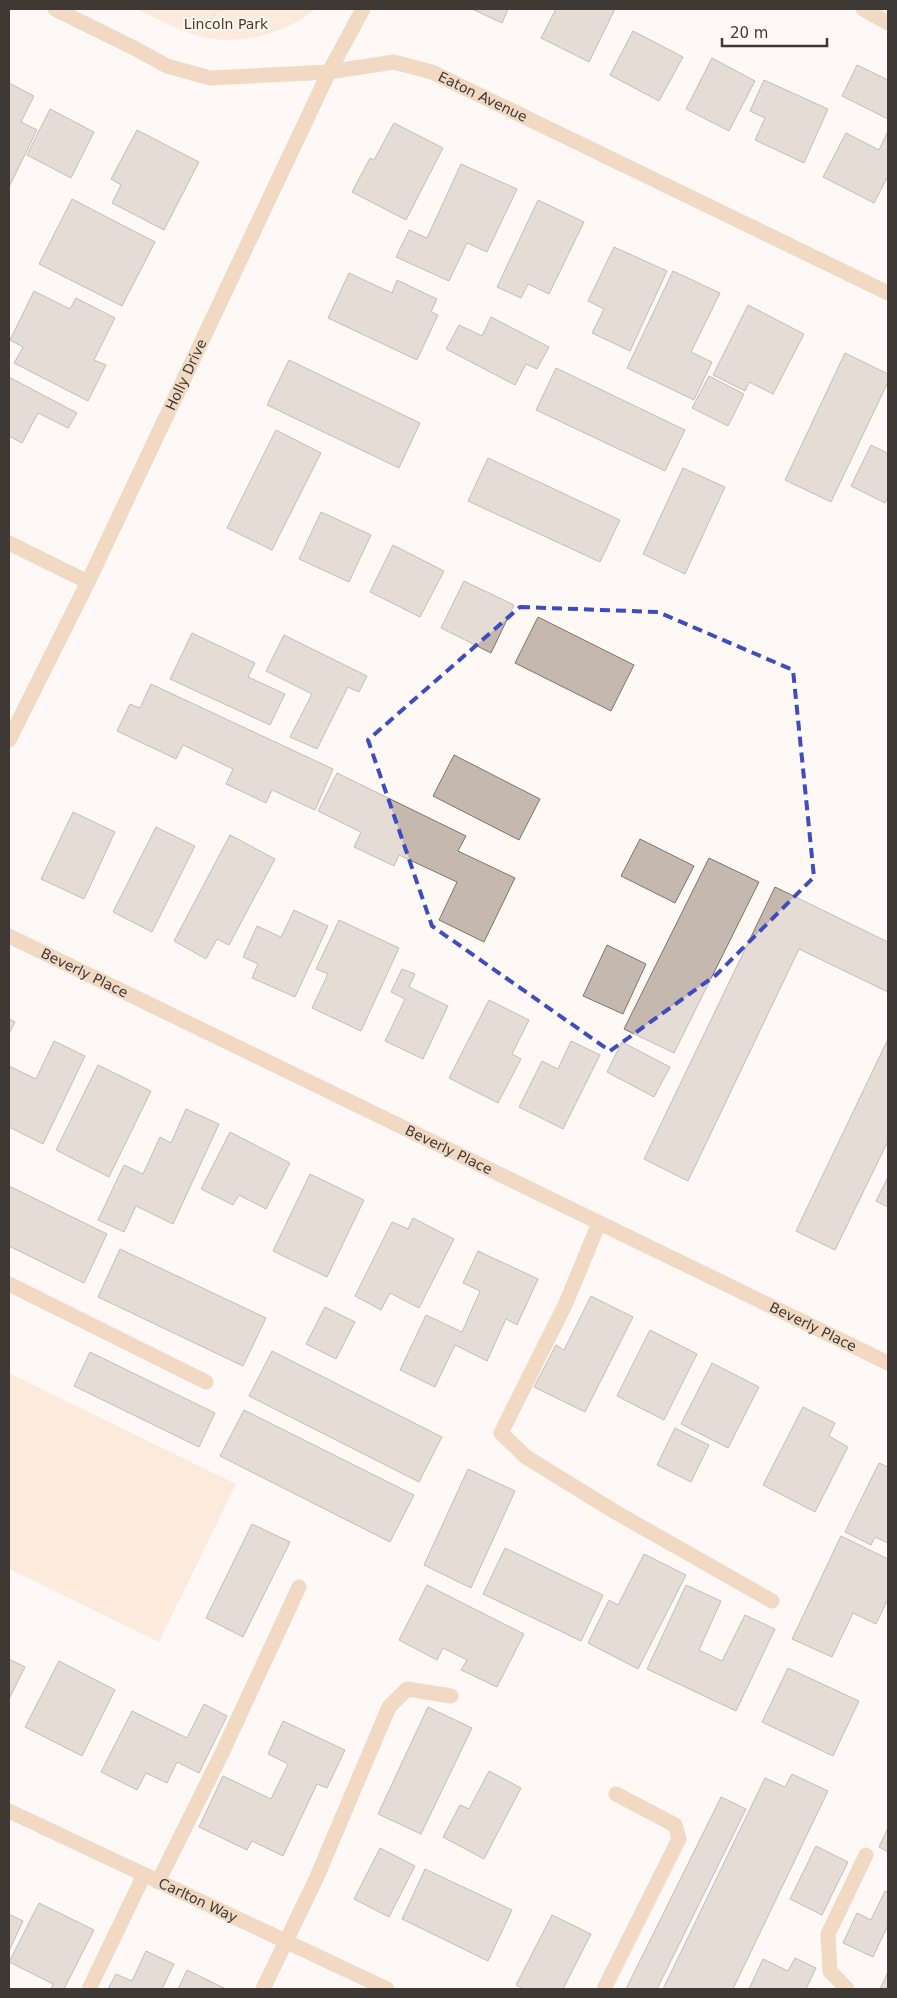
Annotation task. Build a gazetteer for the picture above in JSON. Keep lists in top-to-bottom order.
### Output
{
  "streets": {
    "street": [
      "Eaton Avenue",
      "Holly Drive",
      "Beverly Place",
      "Carlton Way"
    ]
  },
  "crossings": [
    ["Eaton Avenue", "Holly Drive"]
  ],
  "parks": ["Lincoln Park"],
  "scale_bar": "20 m"
}
